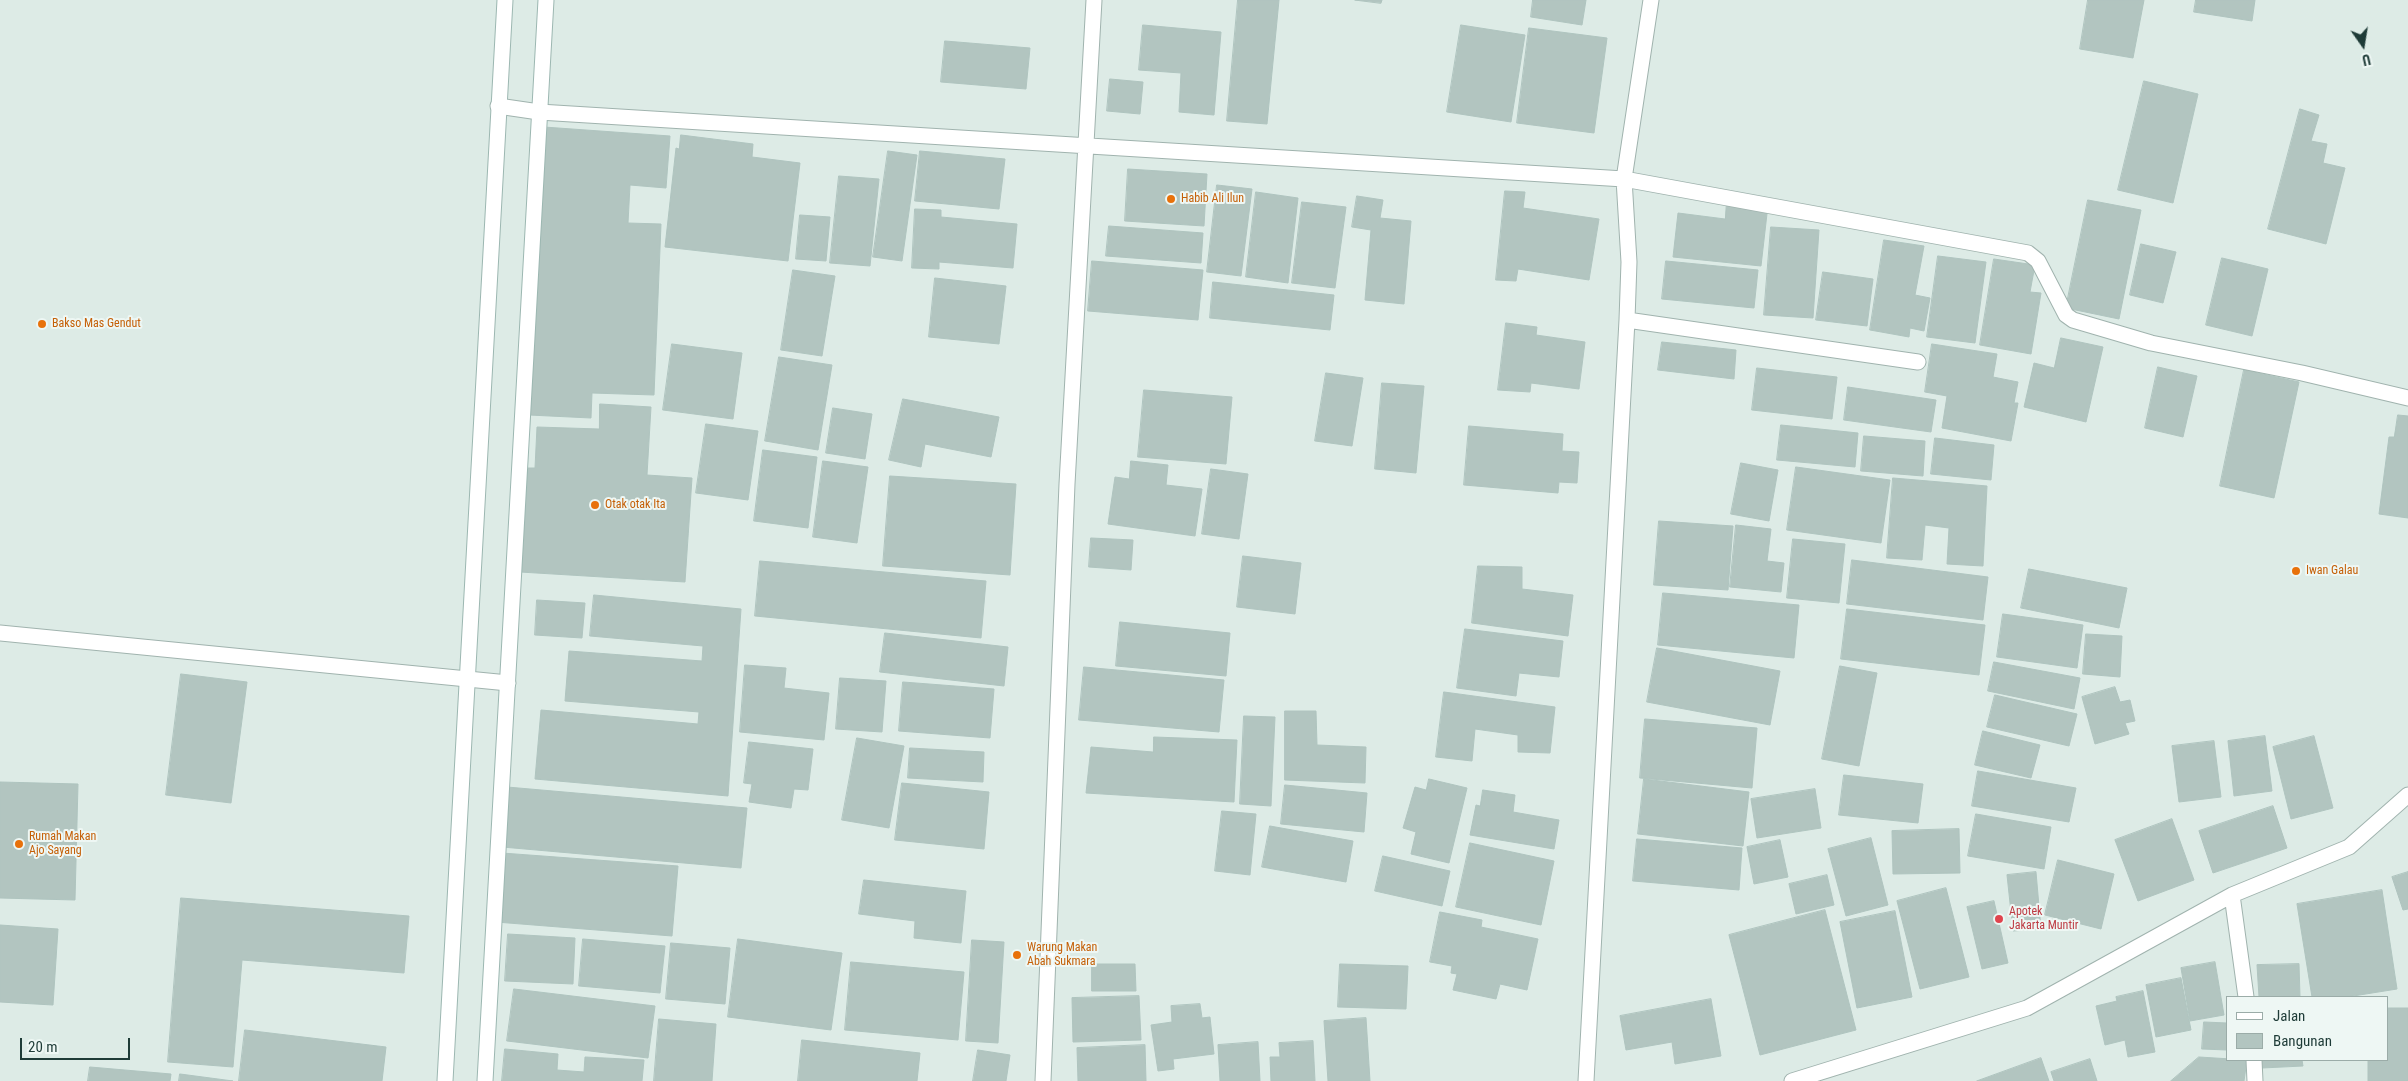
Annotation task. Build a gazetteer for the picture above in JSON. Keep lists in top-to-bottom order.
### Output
{
  "places": [
    "Habib Ali Ilun",
    "Bakso Mas Gendut",
    "Otak otak Ita",
    "Iwan Galau",
    "Rumah Makan Ajo Sayang",
    "Apotek Jakarta Muntir",
    "Warung Makan Abah Sukmara"
  ],
  "legend": ["Jalan", "Bangunan"],
  "scale_bar": "20 m",
  "north": "bottom"
}
